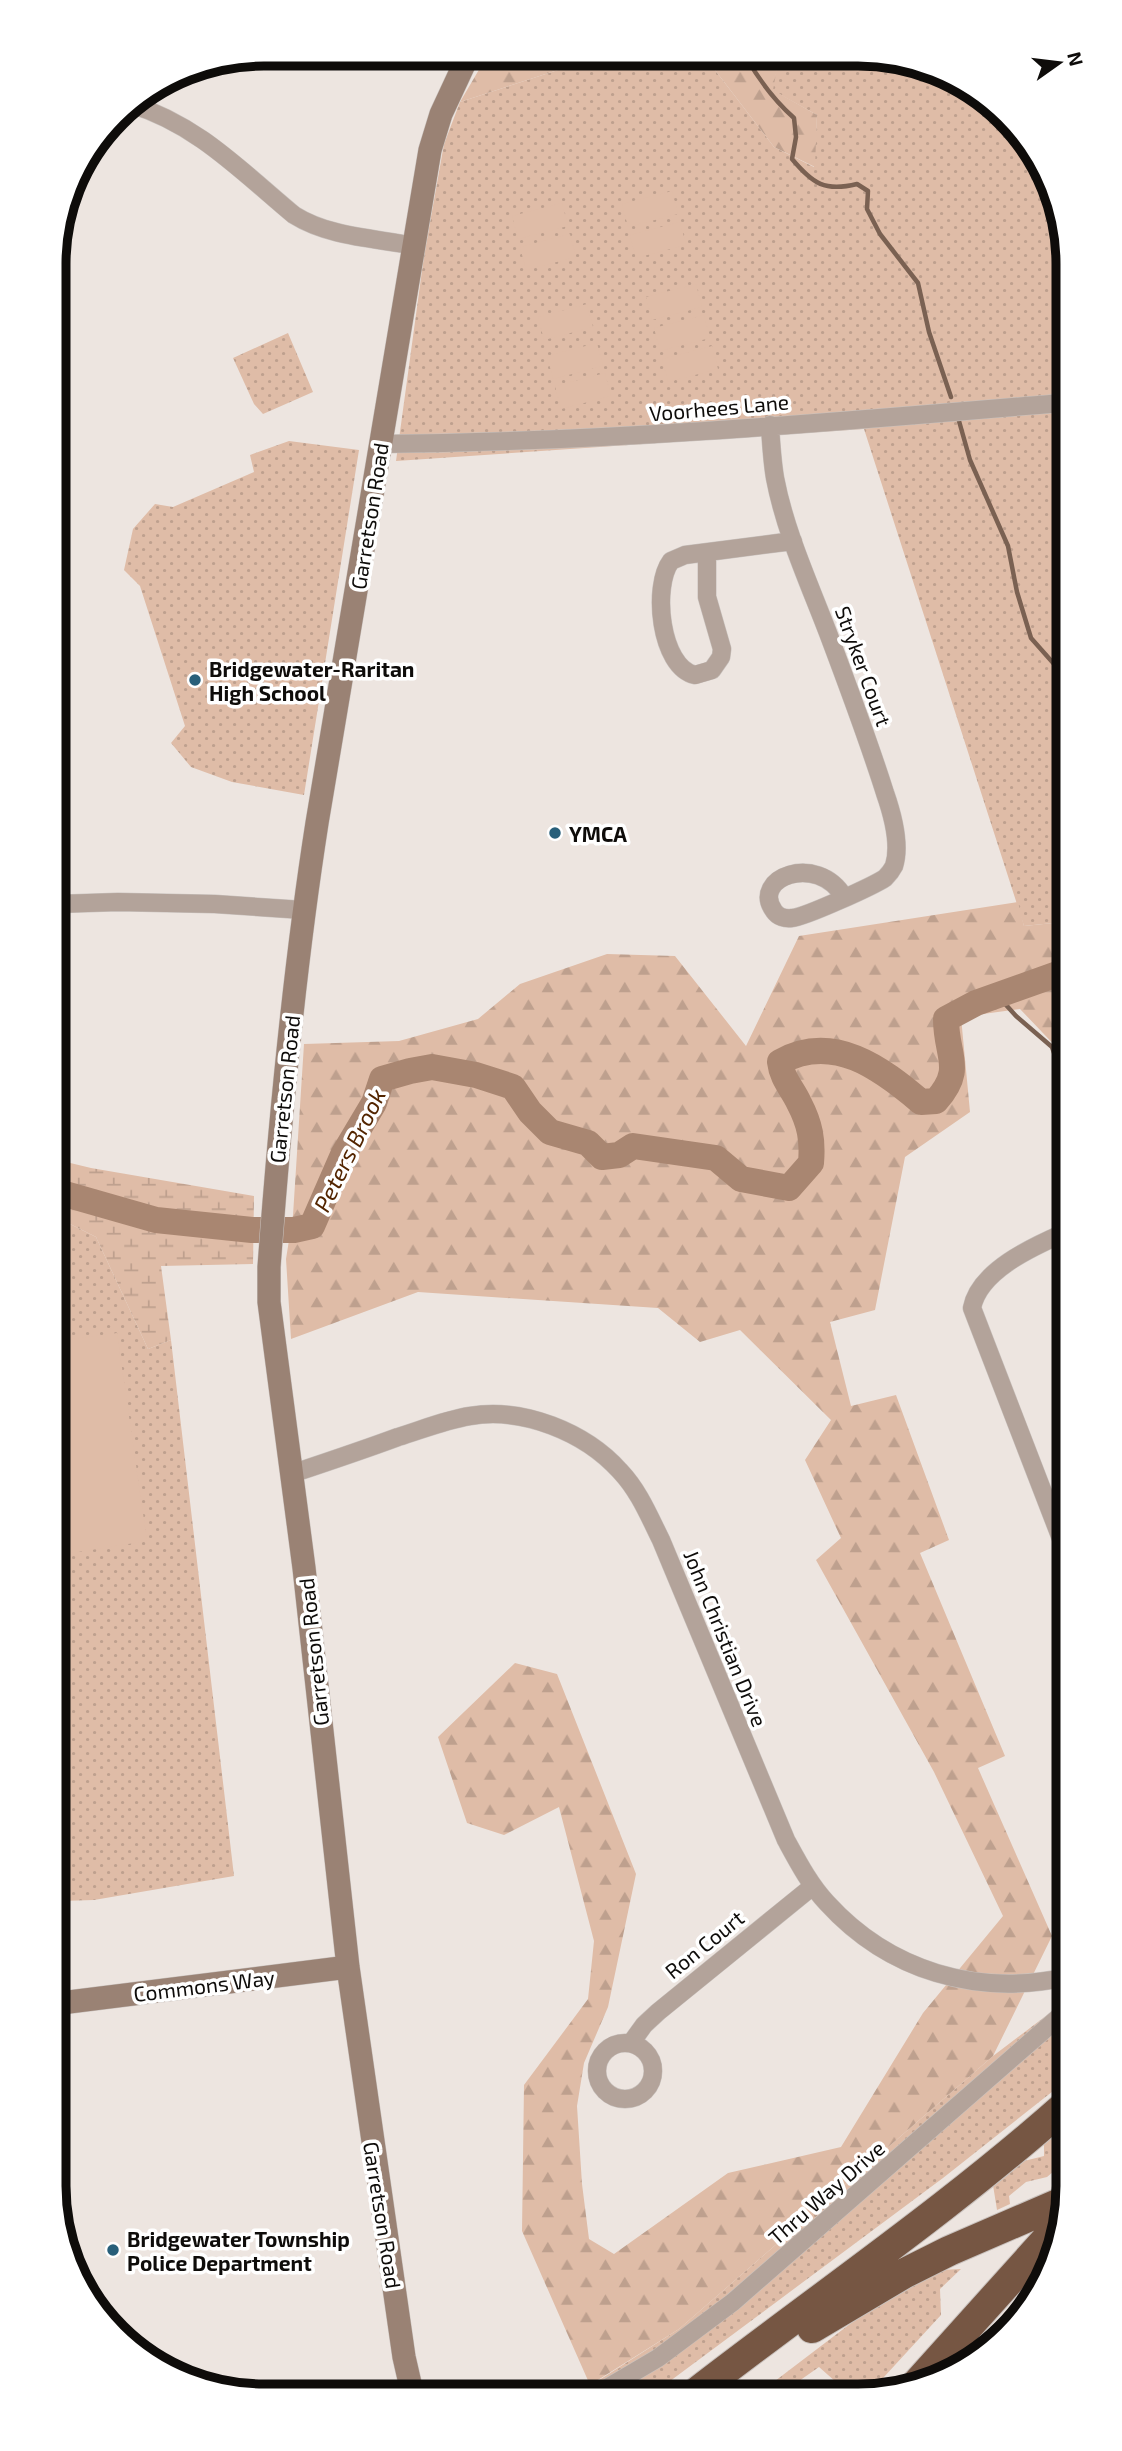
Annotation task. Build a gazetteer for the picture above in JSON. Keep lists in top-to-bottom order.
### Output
{
  "streets": {
    "street": [
      "Voorhees Lane",
      "Garretson Road",
      "Stryker Court",
      "John Christian Drive",
      "Ron Court",
      "Commons Way",
      "Thru Way Drive"
    ]
  },
  "crossings": [
    ["Voorhees Lane", "Garretson Road"],
    ["Voorhees Lane", "Stryker Court"],
    ["Garretson Road", "John Christian Drive"],
    ["Garretson Road", "Commons Way"],
    ["John Christian Drive", "Ron Court"]
  ],
  "water": ["Peters Brook"],
  "places": ["Bridgewater-Raritan High School", "YMCA", "Bridgewater Township Police Department"],
  "north": "right"
}
